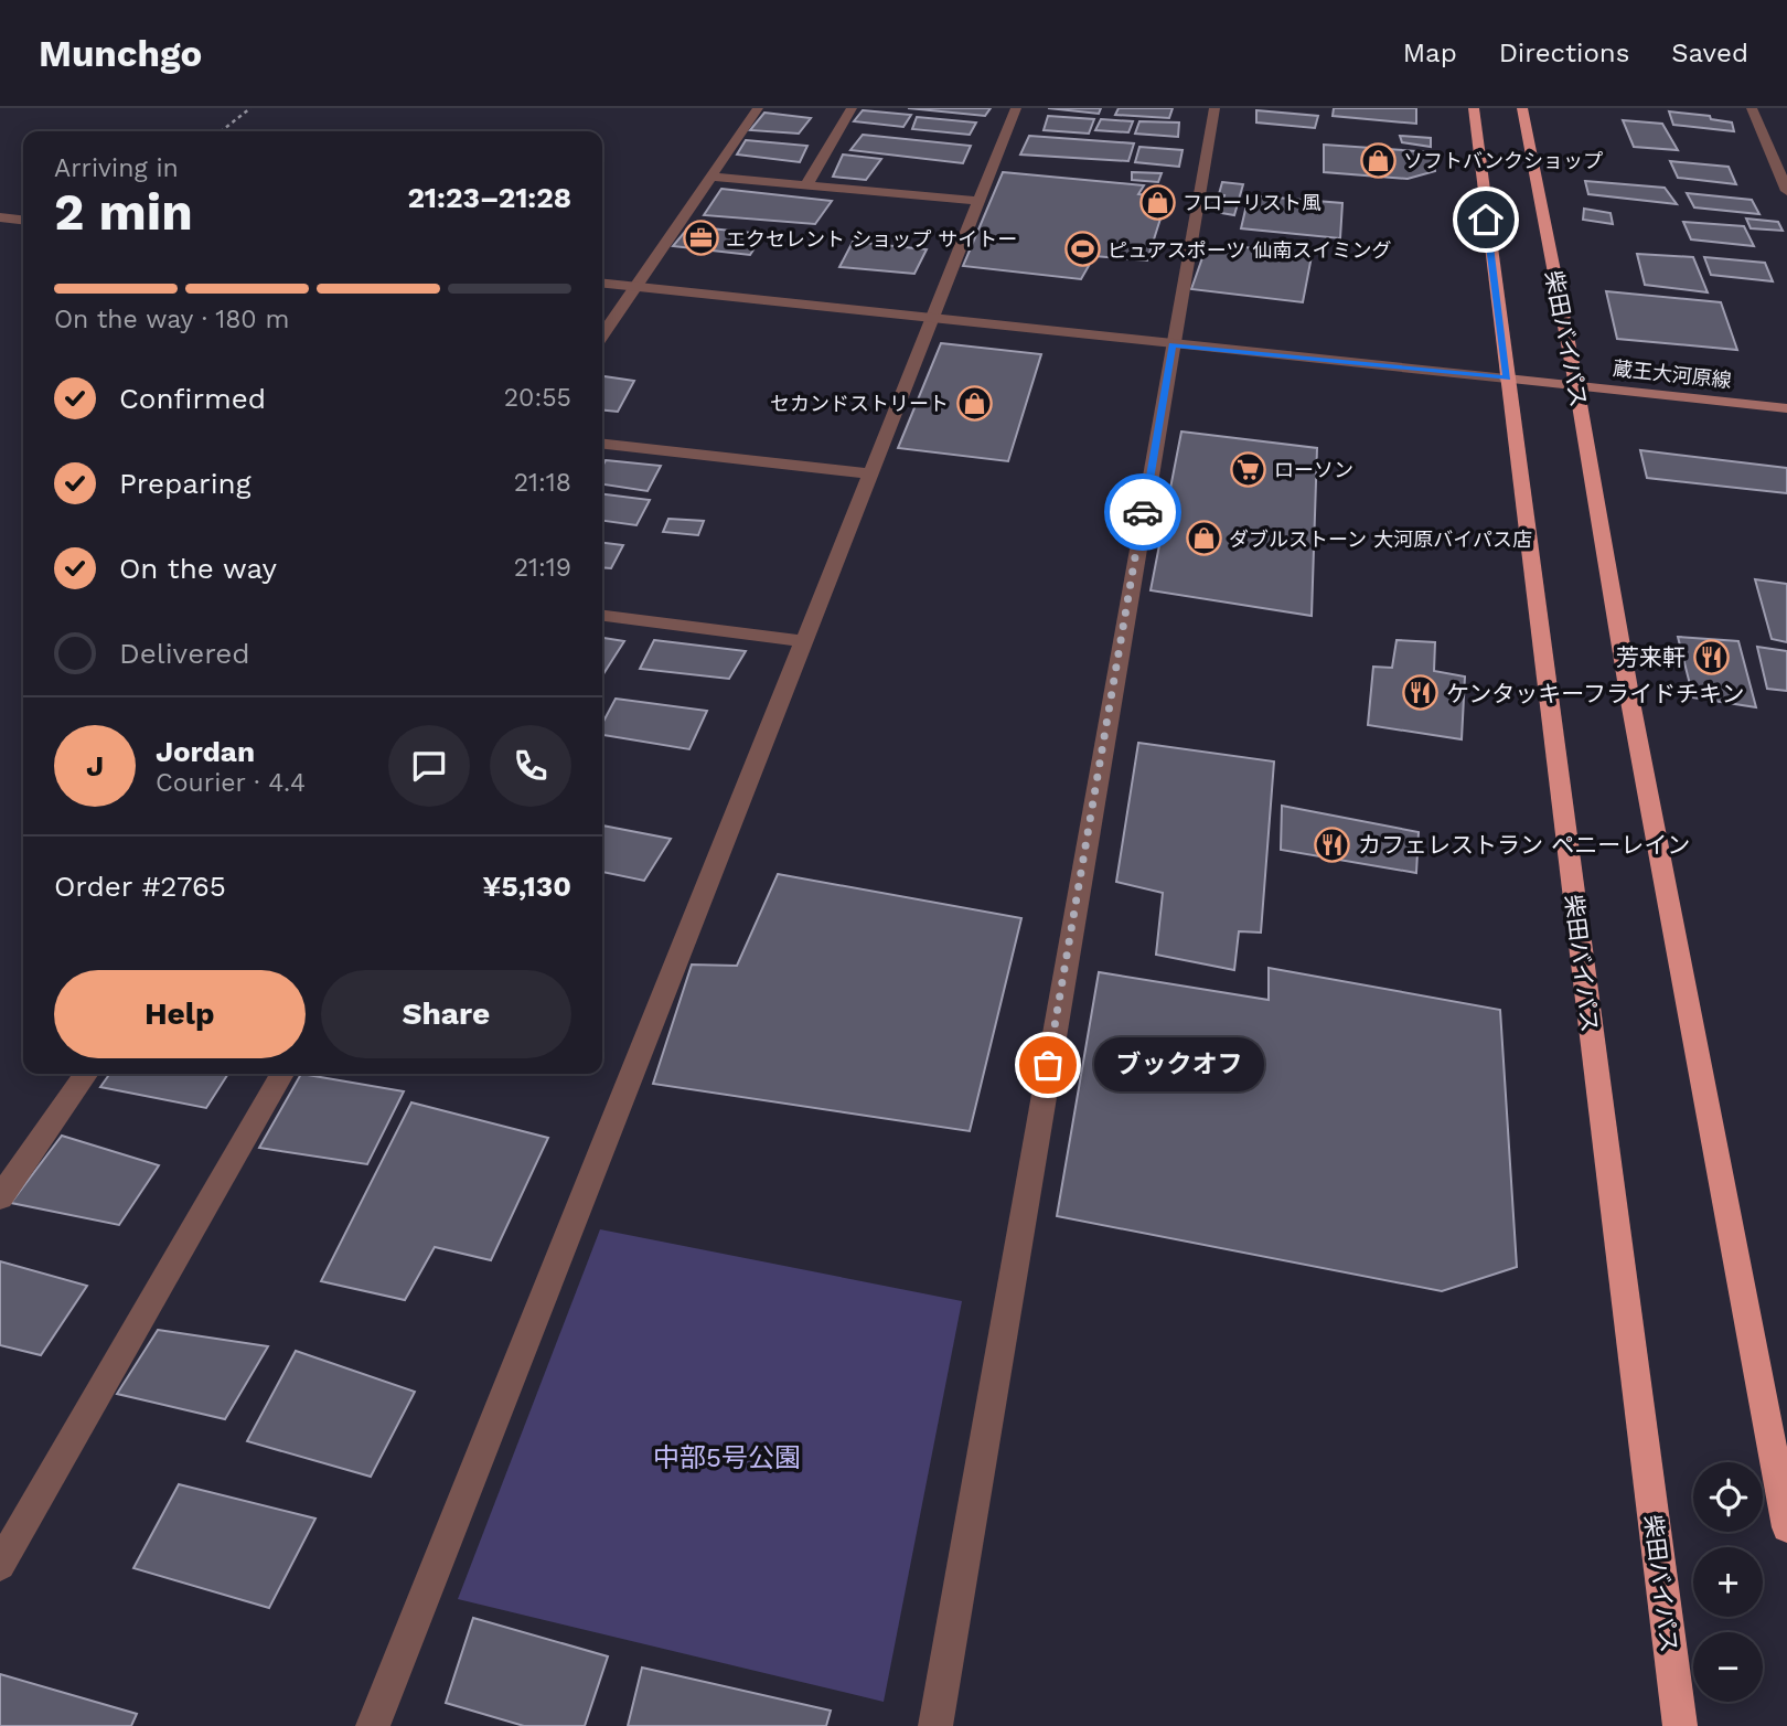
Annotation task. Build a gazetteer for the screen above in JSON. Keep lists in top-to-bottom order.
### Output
{
  "streets": {
    "highway": ["柴田バイパス"],
    "main road": ["蔵王大河原線"]
  },
  "crossings": [
    ["柴田バイパス", "蔵王大河原線"]
  ],
  "parks": ["中部5号公園"],
  "places": {
    "shop": [
      "ソフトバンクショップ",
      "フローリスト風",
      "セカンドストリート",
      "ダブルストーン 大河原バイパス店"
    ],
    "office": ["エクセレント ショップ サイトー"],
    "sports": ["ピュアスポーツ 仙南スイミング"],
    "supermarket": ["ローソン"],
    "restaurant": ["芳来軒", "ケンタッキーフライドチキン", "カフェレストラン ペニーレイン"],
    "other": ["ブックオフ"]
  },
  "page": {
    "header": "Munchgo",
    "nav": ["Map", "Directions", "Saved"],
    "heading": ["2 min", "Arriving in", "21:23–21:28"],
    "panel": [
      "Jordan",
      "Courier · 4.4",
      "Order #2765",
      "¥5,130"
    ],
    "bar": "On the way · 180 m",
    "list": [
      ["Confirmed", "20:55"],
      ["Preparing", "21:18"],
      ["On the way", "21:19"],
      "Delivered"
    ],
    "round": "J",
    "buttons": ["Help", "Share"],
    "bubble": "ブックオフ",
    "map_buttons": ["+", "−"]
  }
}
